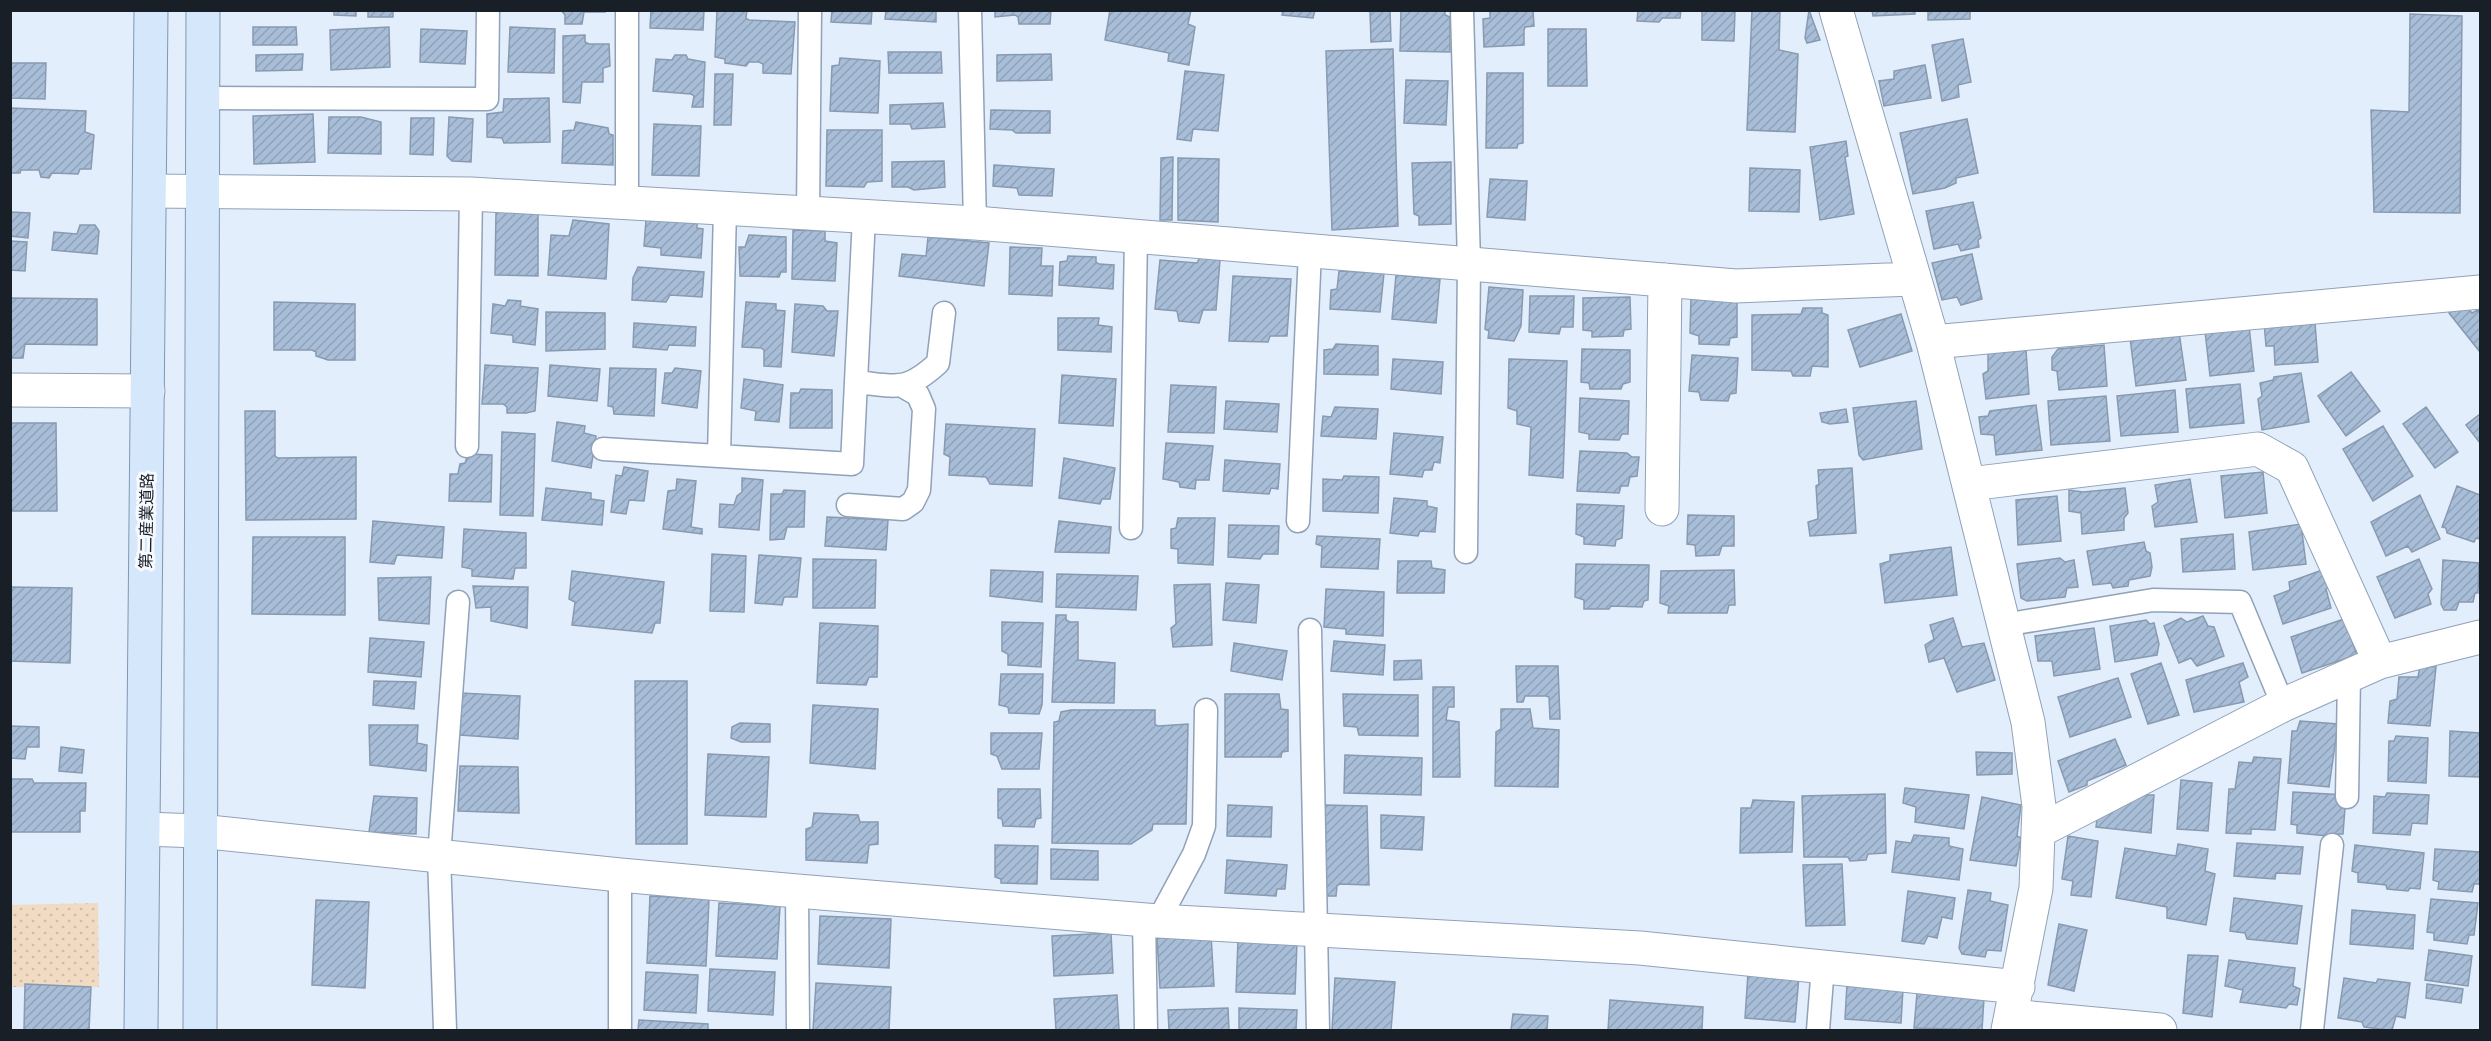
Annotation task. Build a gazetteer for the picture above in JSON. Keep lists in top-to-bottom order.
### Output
{
  "streets": {
    "main road": ["第二産業道路"]
  }
}
